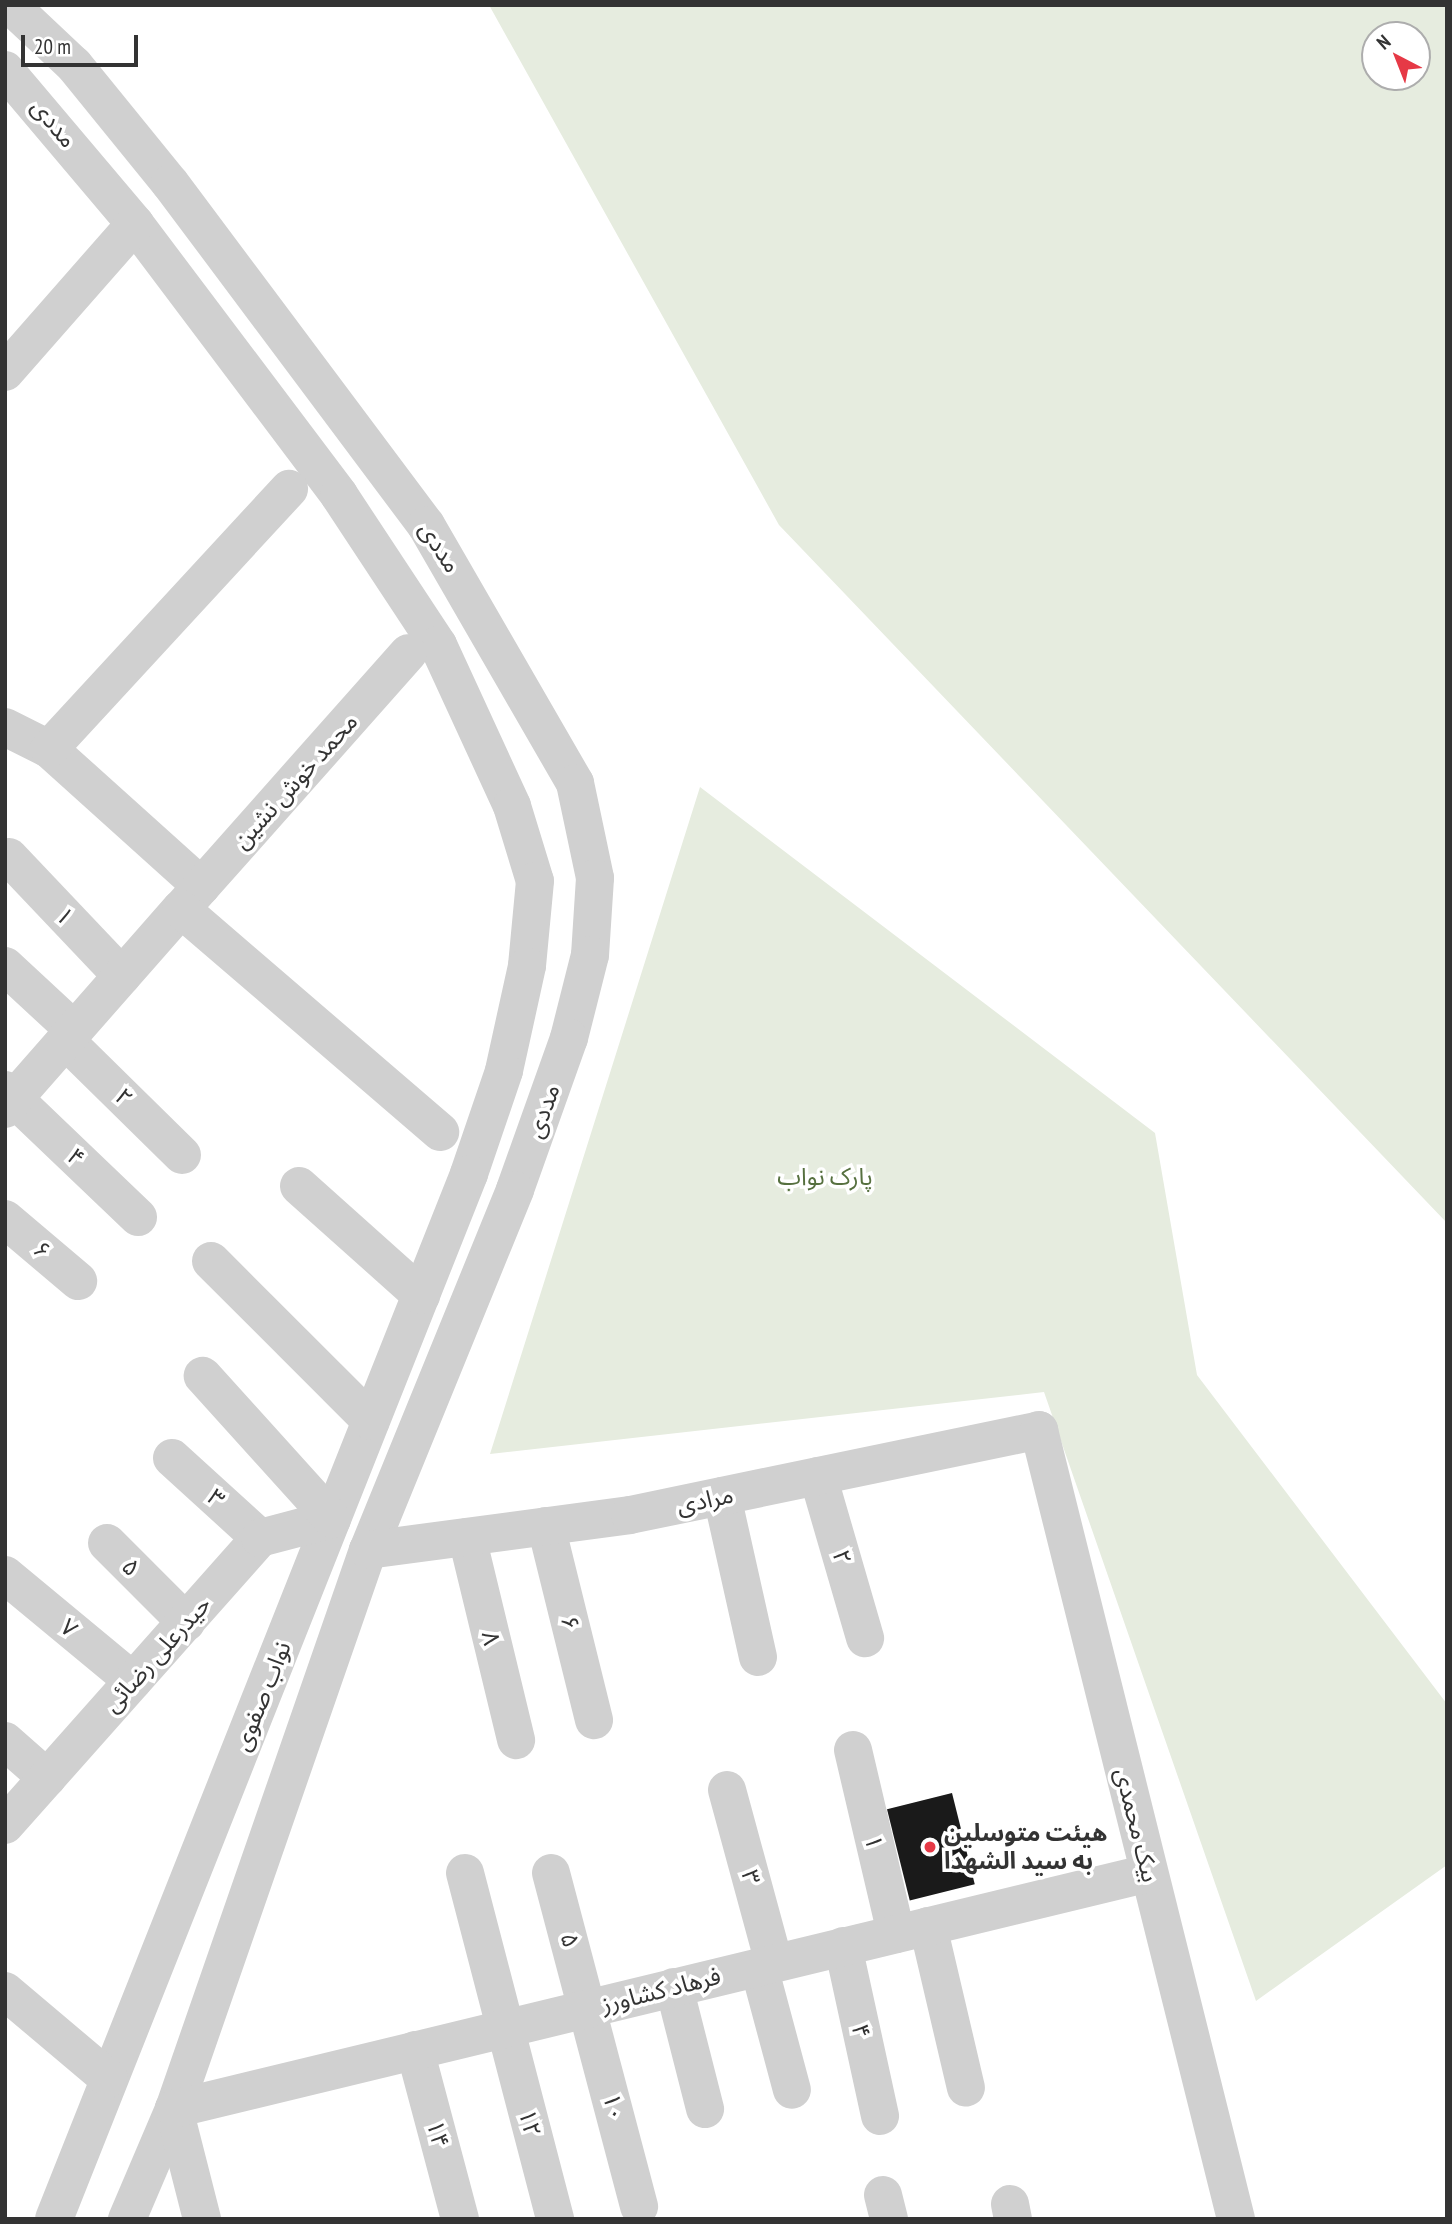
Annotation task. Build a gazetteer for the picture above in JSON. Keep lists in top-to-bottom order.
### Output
{
  "streets": {
    "street": [
      "مددی",
      "محمد خوش نشین",
      "۱",
      "۲",
      "۴",
      "۶",
      "۳",
      "مرادی",
      "۵",
      "۷",
      "۸",
      "حیدرعلی رضائی",
      "نواب صفوی",
      "بیک محمدی",
      "فرهاد کشاورز",
      "۱۰",
      "۱۲",
      "۱۴"
    ]
  },
  "crossings": [
    ["مددی", "نواب صفوی"],
    ["محمد خوش نشین", "۱"],
    ["محمد خوش نشین", "۲"],
    ["محمد خوش نشین", "۴"],
    ["۱", "فرهاد کشاورز"],
    ["۲", "مرادی"],
    ["۴", "فرهاد کشاورز"],
    ["۶", "مرادی"],
    ["۳", "حیدرعلی رضائی"],
    ["۳", "فرهاد کشاورز"],
    ["مرادی", "۸"],
    ["مرادی", "نواب صفوی"],
    ["مرادی", "بیک محمدی"],
    ["۵", "حیدرعلی رضائی"],
    ["۵", "فرهاد کشاورز"],
    ["۵", "۱۰"],
    ["۷", "حیدرعلی رضائی"],
    ["نواب صفوی", "فرهاد کشاورز"],
    ["بیک محمدی", "فرهاد کشاورز"],
    ["فرهاد کشاورز", "۱۰"],
    ["فرهاد کشاورز", "۱۲"],
    ["فرهاد کشاورز", "۱۴"]
  ],
  "parks": ["پارک نواب"],
  "places": ["هیئت متوسلین به سید الشهدا"],
  "scale_bar": "20 m",
  "north": "top left"
}
